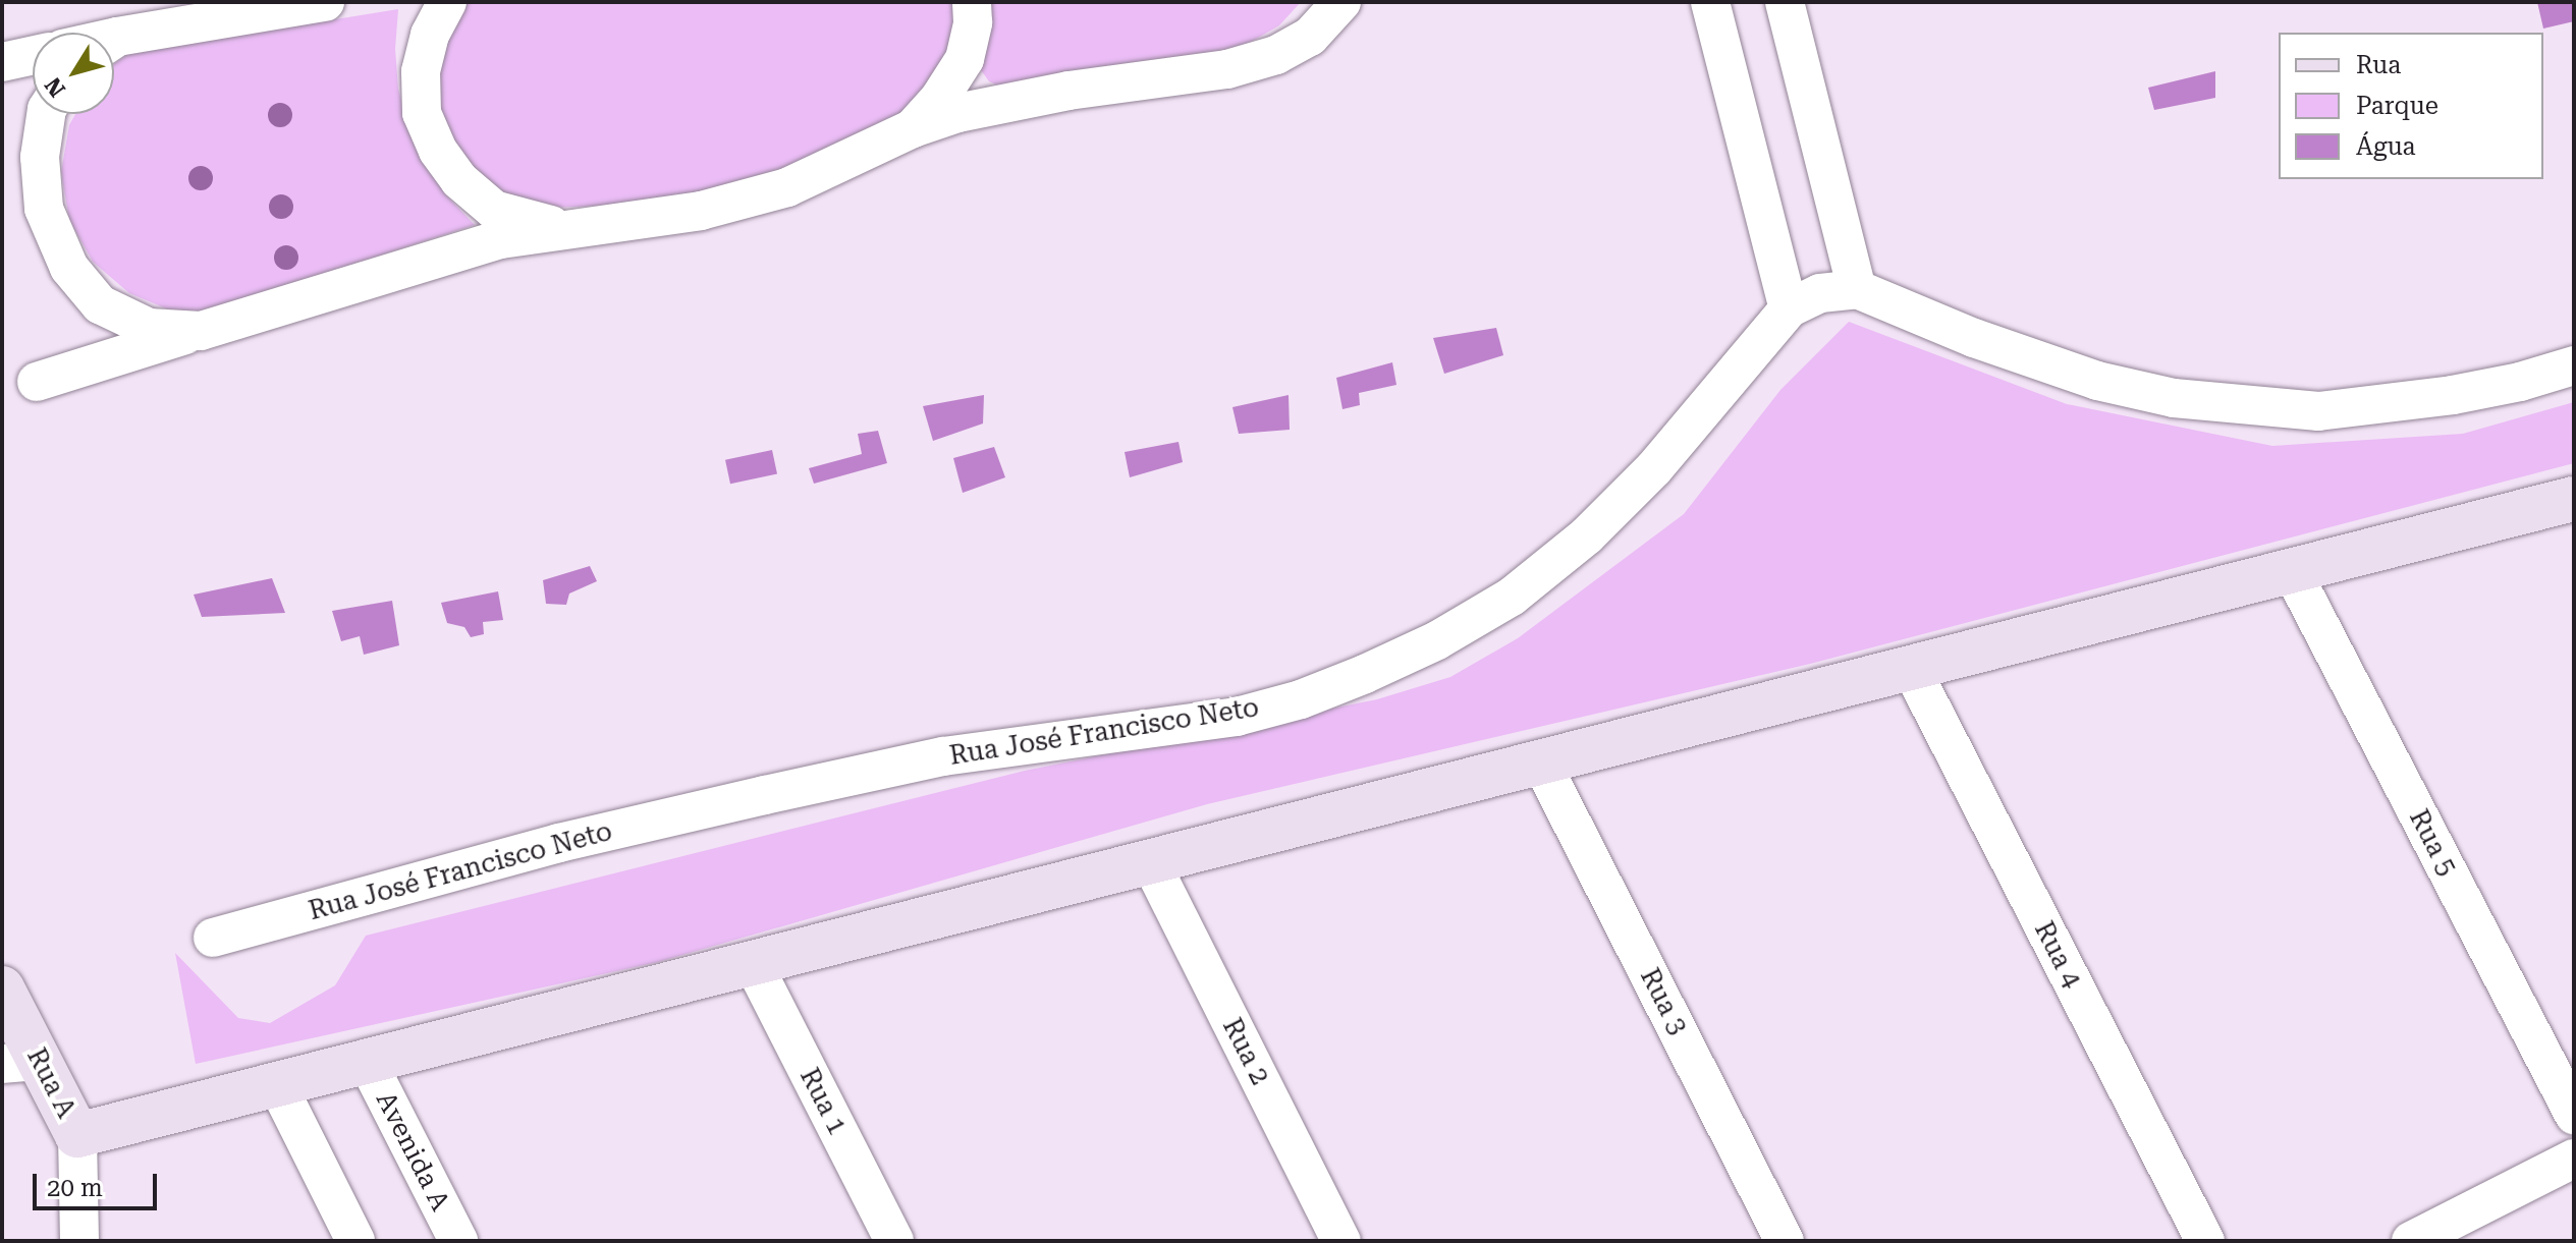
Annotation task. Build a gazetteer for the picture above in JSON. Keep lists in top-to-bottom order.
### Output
{
  "streets": {
    "street": [
      "Rua José Francisco Neto",
      "Rua 5",
      "Rua 4",
      "Rua 3",
      "Rua 2",
      "Rua A",
      "Rua 1",
      "Avenida A"
    ]
  },
  "legend": ["Rua", "Parque", "Água"],
  "scale_bar": "20 m",
  "north": "bottom left"
}
